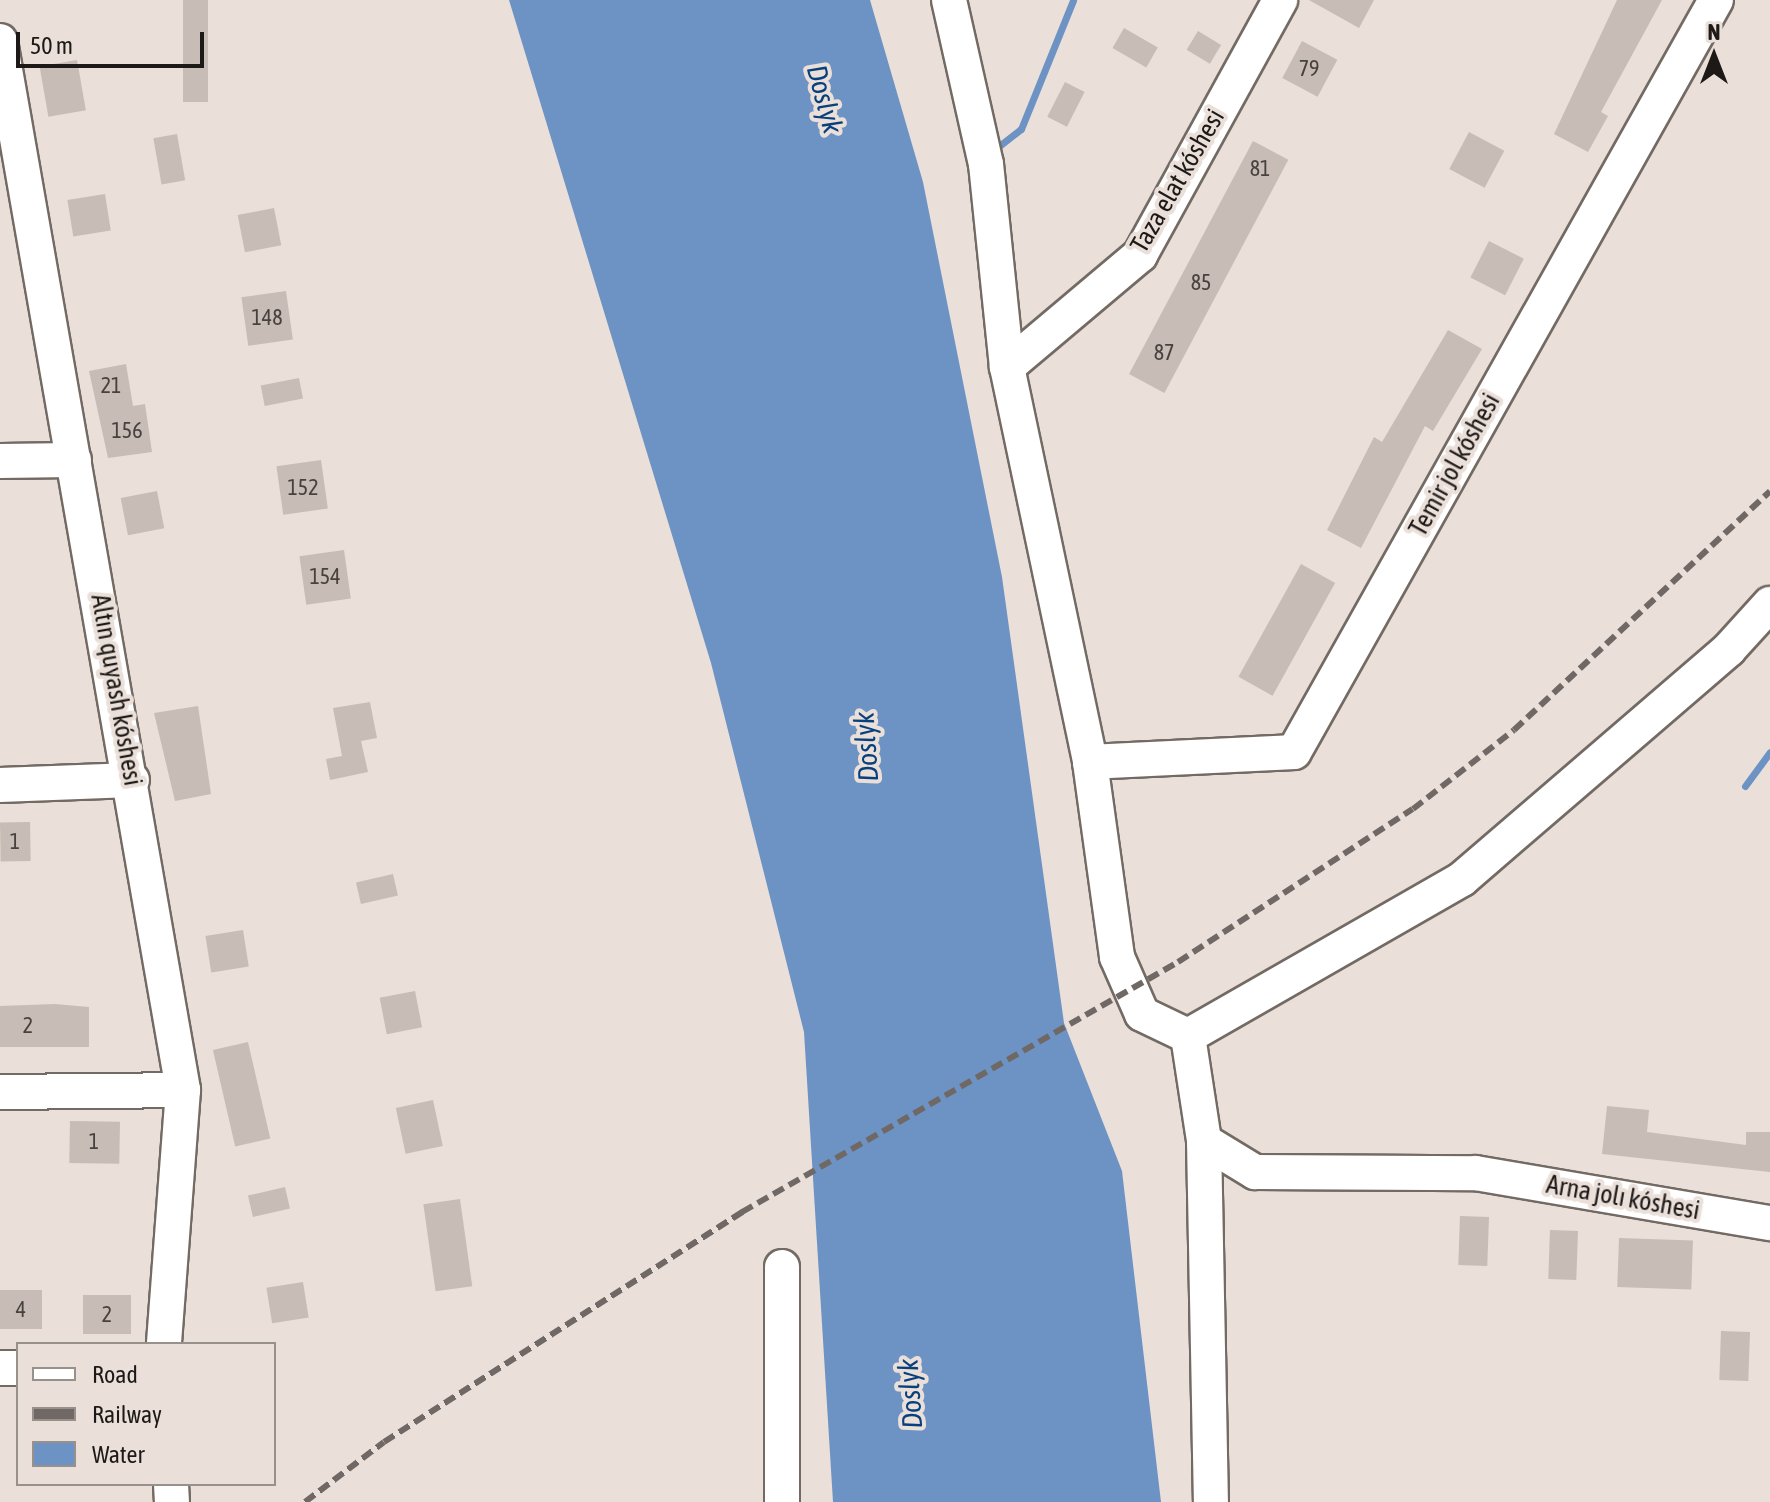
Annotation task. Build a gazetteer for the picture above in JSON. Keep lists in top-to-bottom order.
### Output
{
  "streets": {
    "street": [
      "Taza elat kóshesi",
      "Temir jol kóshesi",
      "Altın quyash kóshesi",
      "Arna jolı kóshesi"
    ]
  },
  "water": ["Doslyk"],
  "house_numbers": [
    "79",
    "81",
    "85",
    "148",
    "87",
    "21",
    "156",
    "152",
    "154",
    "1",
    "2",
    "1",
    "4",
    "2"
  ],
  "legend": ["Road", "Railway", "Water"],
  "scale_bar": "50 m",
  "north": "top"
}
